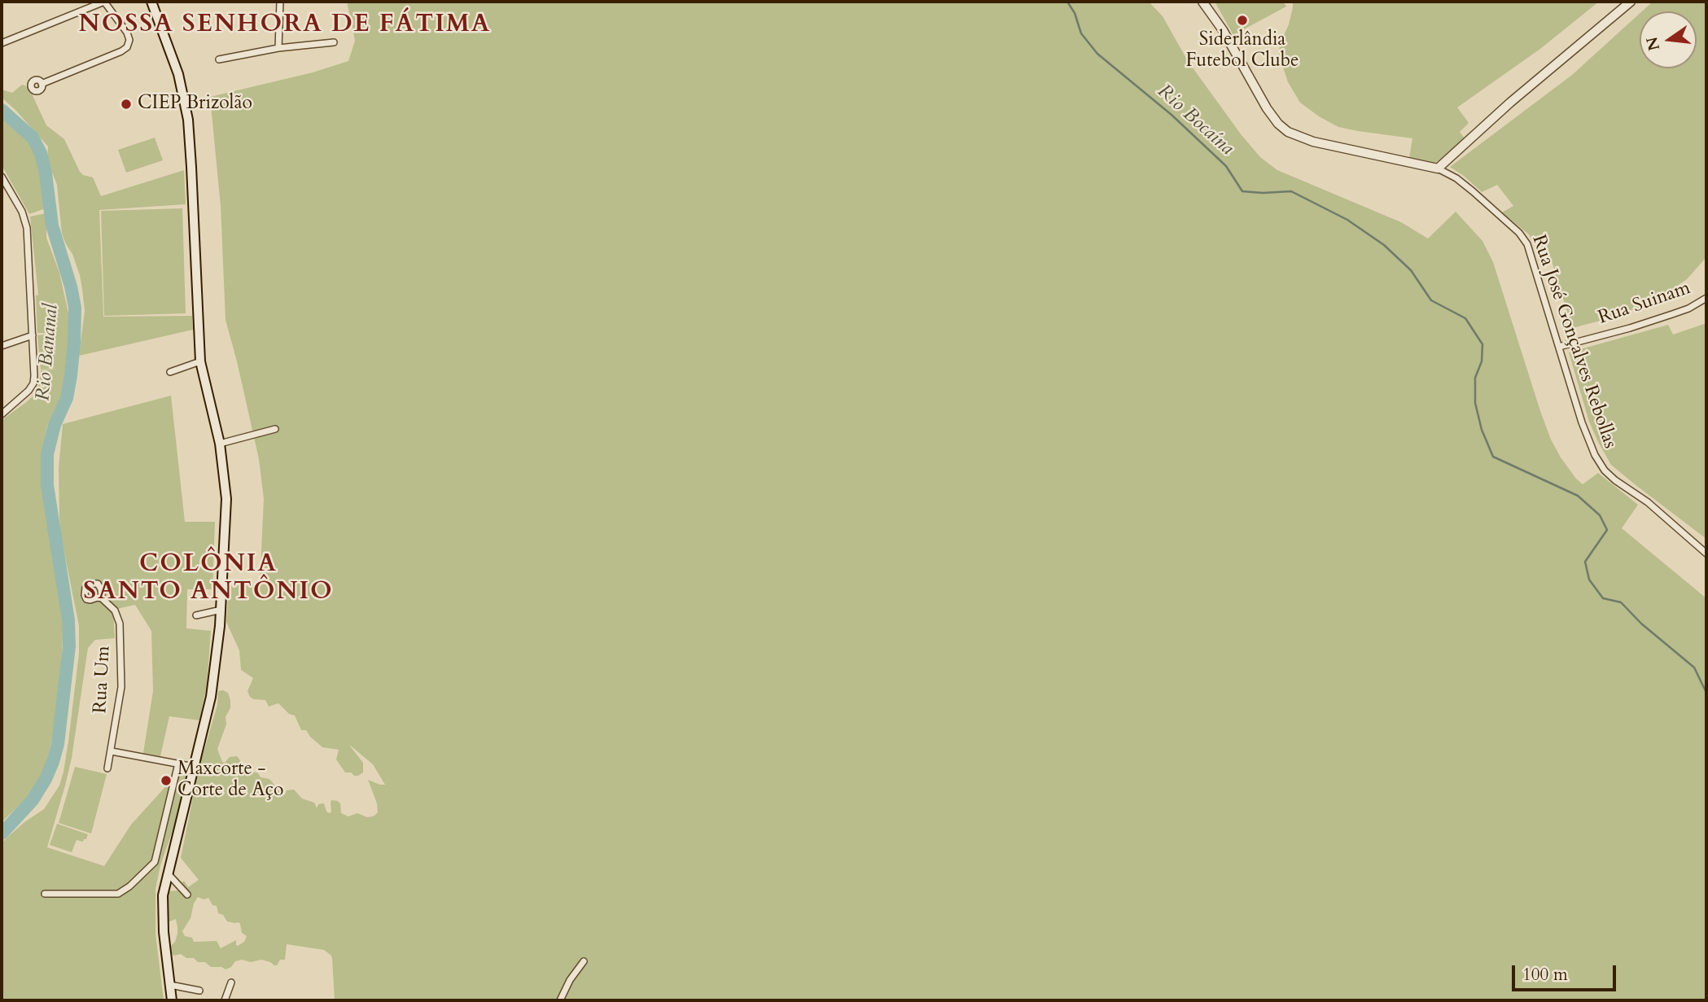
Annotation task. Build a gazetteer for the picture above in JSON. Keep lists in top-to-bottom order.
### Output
{
  "streets": {
    "street": ["Rua Suinam", "Rua José Gonçalves Rebollas", "Rua Um"]
  },
  "crossings": [
    ["Rua Suinam", "Rua José Gonçalves Rebollas"]
  ],
  "districts": ["NOSSA SENHORA DE FÁTIMA", "COLÔNIA SANTO ANTÔNIO"],
  "water": ["Rio Bocaína", "Rio Bananal"],
  "places": ["Siderlândia Futebol Clube", "CIEP Brizolão", "Maxcorte - Corte de Aço"],
  "scale_bar": "100 m",
  "north": "left"
}
